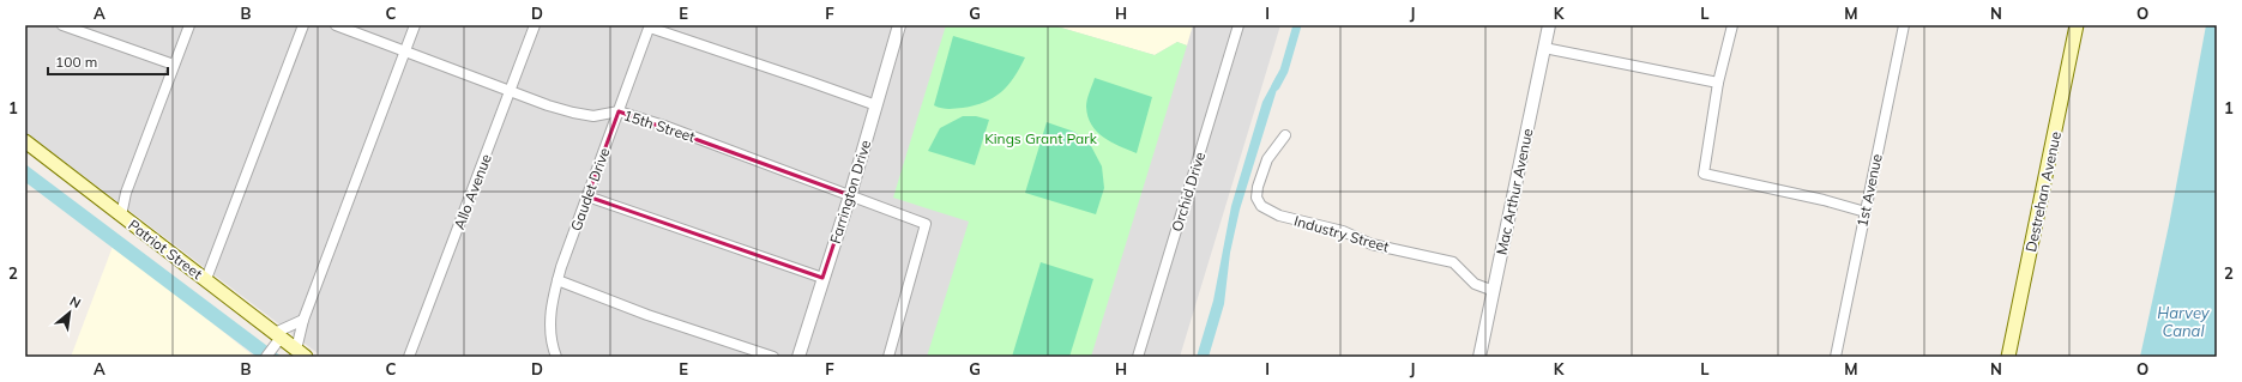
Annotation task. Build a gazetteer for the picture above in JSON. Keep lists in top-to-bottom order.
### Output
{
  "streets": {
    "main road": ["Destrehan Avenue", "Patriot Street"],
    "street": [
      "15th Street",
      "Gaudet Drive",
      "1st Avenue",
      "Allo Avenue",
      "Farrington Drive",
      "Orchid Drive",
      "Mac Arthur Avenue",
      "Industry Street"
    ]
  },
  "crossings": [
    ["15th Street", "Gaudet Drive"],
    ["15th Street", "Allo Avenue"],
    ["15th Street", "Farrington Drive"],
    ["Mac Arthur Avenue", "Industry Street"]
  ],
  "water": ["Harvey Canal"],
  "parks": ["Kings Grant Park"],
  "scale_bar": "100 m",
  "north": "top right",
  "grid": {
    "columns": [
      "A",
      "B",
      "C",
      "D",
      "E",
      "F",
      "G",
      "H",
      "I",
      "J",
      "K",
      "L",
      "M",
      "N",
      "O"
    ],
    "rows": ["1", "2"]
  }
}
